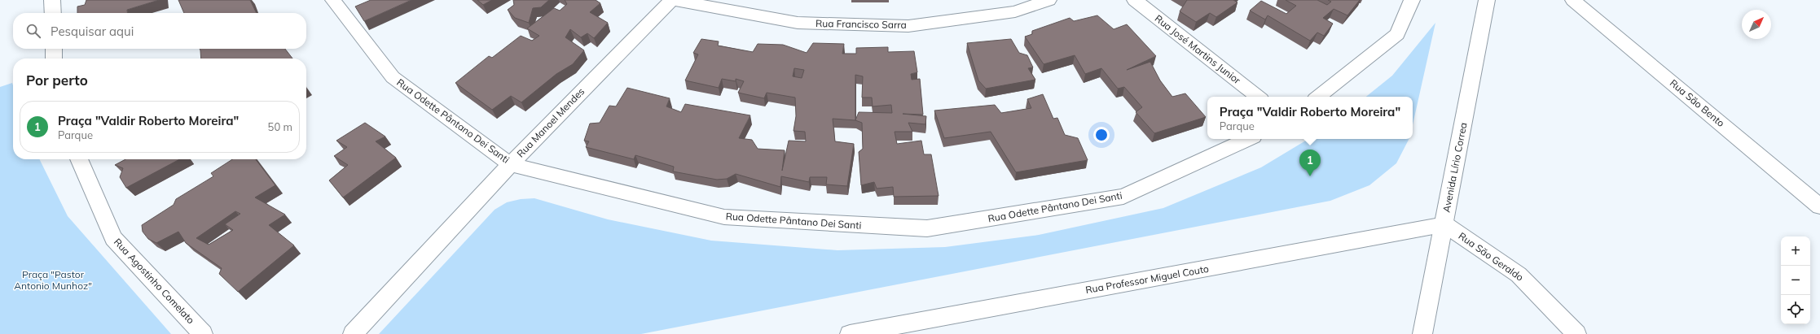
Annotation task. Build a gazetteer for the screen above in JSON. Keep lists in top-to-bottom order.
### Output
{
  "streets": {
    "street": [
      "Rua Francisco Sarra",
      "Rua José Martins Junior",
      "Rua São Bento",
      "Rua Odette Pântano Dei Santi",
      "Rua Manoel Mendes",
      "Avenida Lírio Correa",
      "Rua São Geraldo",
      "Rua Professor Miguel Couto",
      "Rua Agostinho Comelato"
    ]
  },
  "crossings": [
    ["Rua Francisco Sarra", "Rua Manoel Mendes"],
    ["Rua Odette Pântano Dei Santi", "Rua Manoel Mendes"],
    ["Avenida Lírio Correa", "Rua São Geraldo"],
    ["Avenida Lírio Correa", "Rua Professor Miguel Couto"],
    ["Rua São Geraldo", "Rua Professor Miguel Couto"]
  ],
  "parks": ["Praça \"Pastor Antonio Munhoz\""],
  "north": "top right",
  "page": {
    "search": "Pesquisar aqui",
    "heading": "Por perto",
    "popup": ["Praça \"Valdir Roberto Moreira\"", "Parque"],
    "list": [
      {
        "mark": "1",
        "name": "Praça \"Valdir Roberto Moreira\"",
        "note": "Parque",
        "value": "50 m"
      }
    ],
    "pins": "1",
    "map_buttons": ["+", "−"]
  }
}
